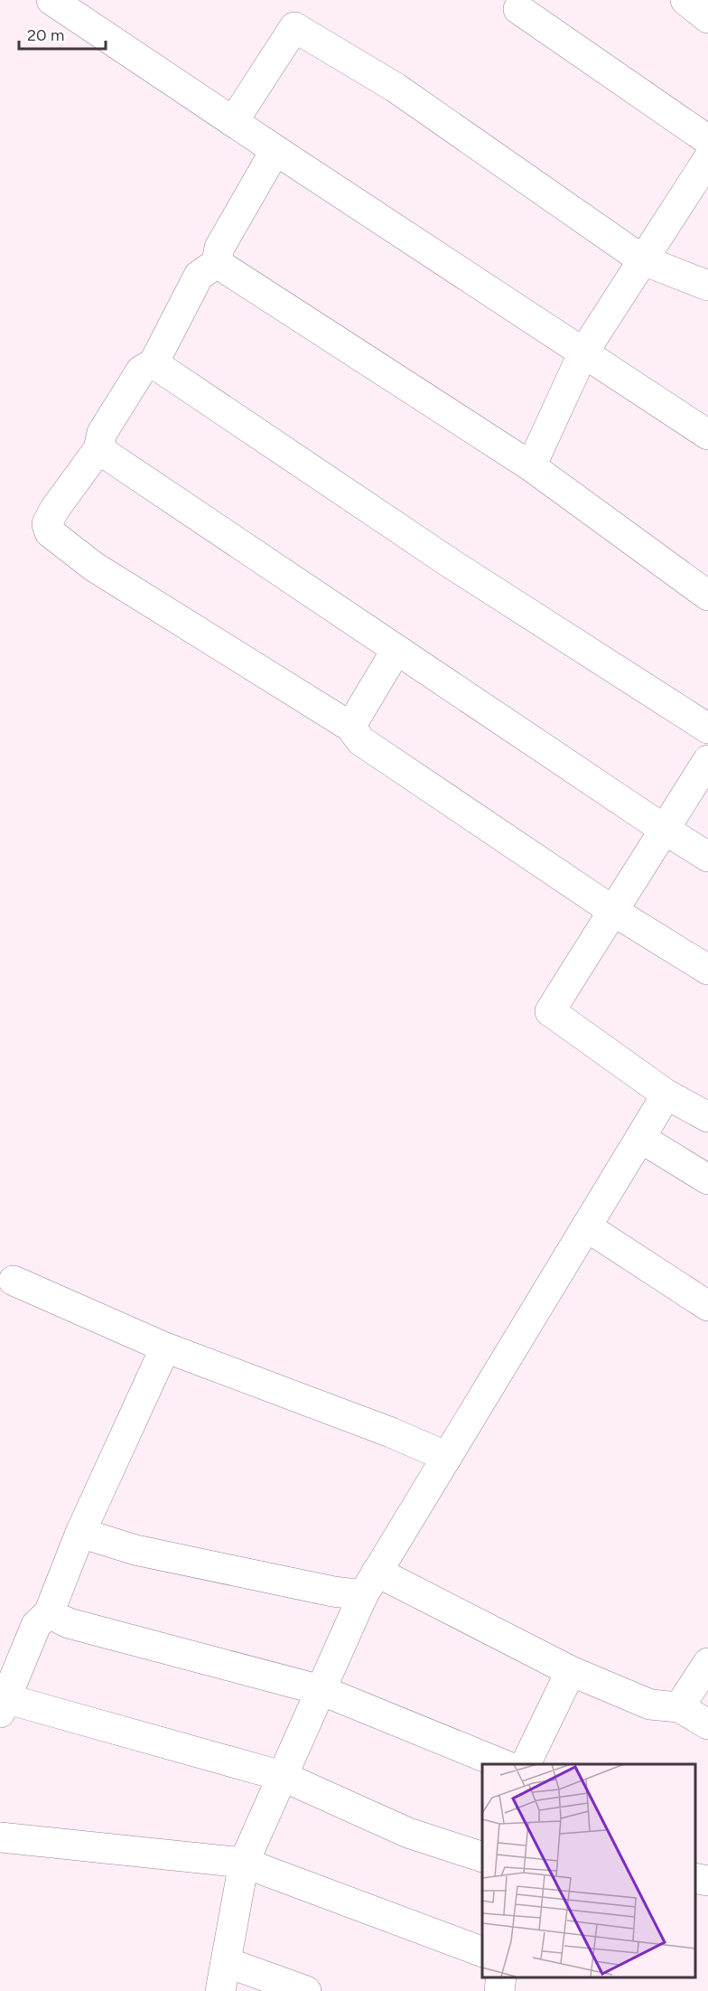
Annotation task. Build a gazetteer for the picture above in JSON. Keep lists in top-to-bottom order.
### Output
{
  "scale_bar": "20 m"
}
